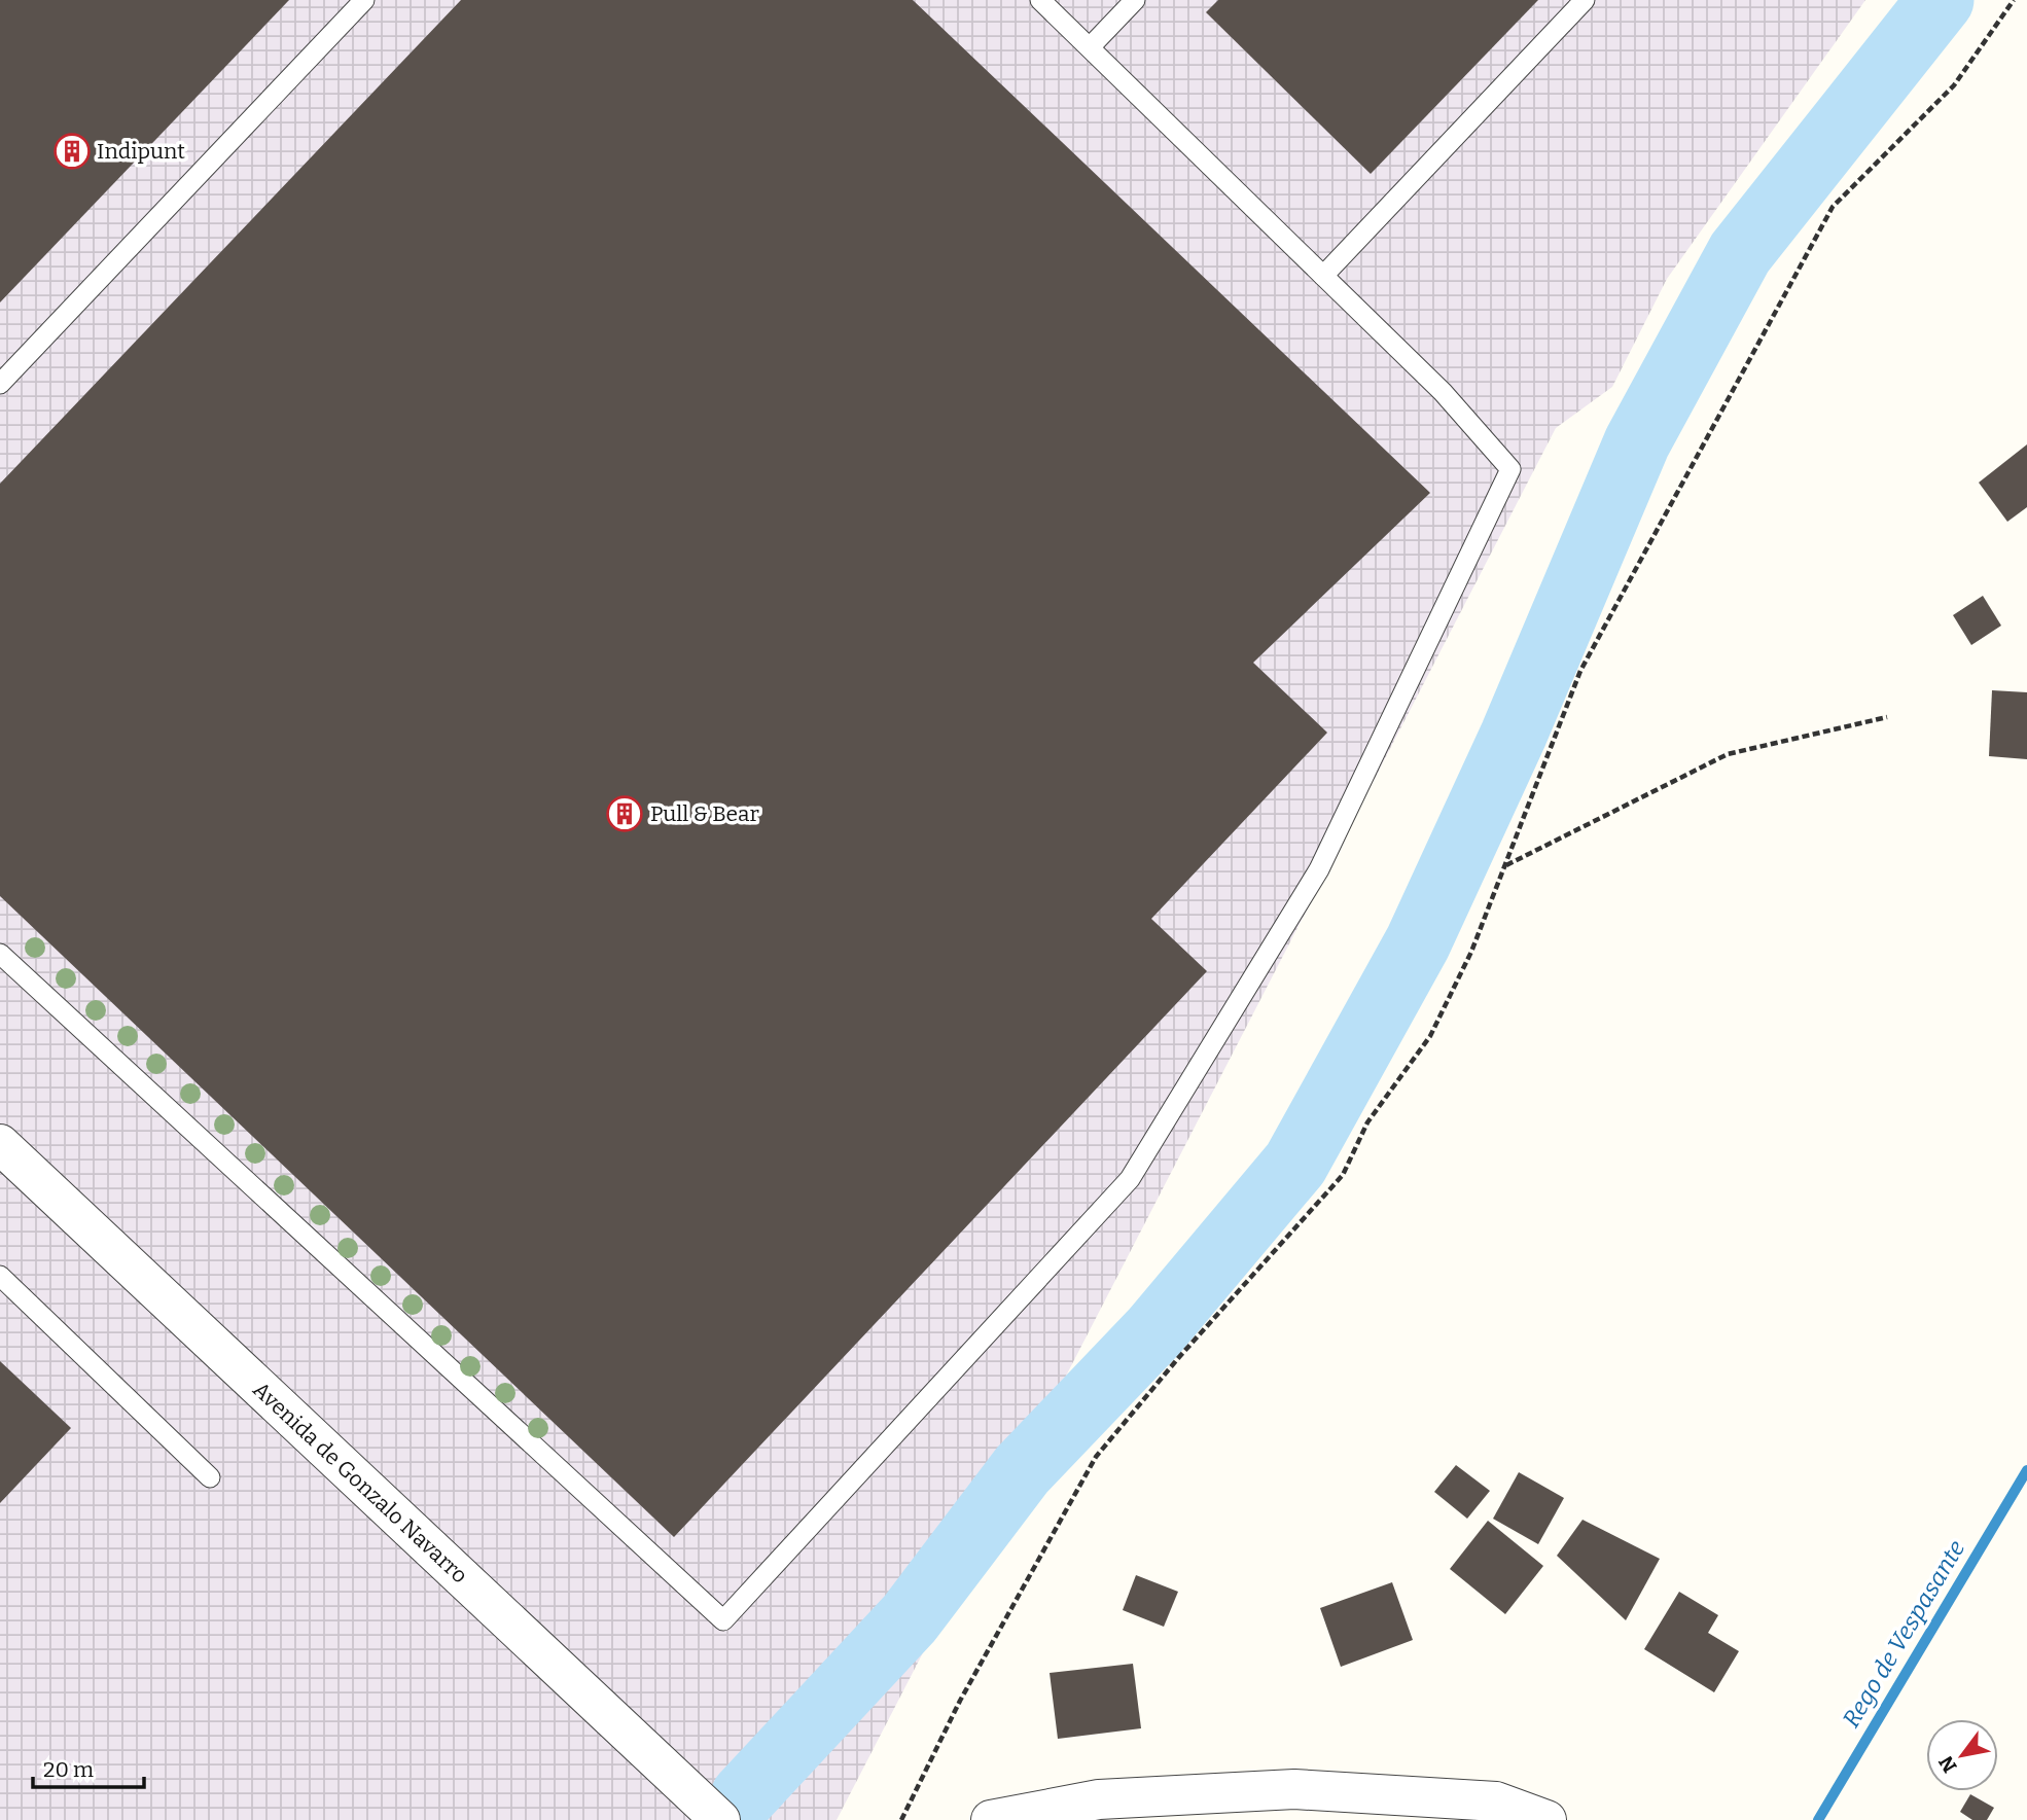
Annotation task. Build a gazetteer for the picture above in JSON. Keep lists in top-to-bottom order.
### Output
{
  "streets": {
    "street": ["Avenida de Gonzalo Navarro"]
  },
  "water": ["Rego de Vespasante"],
  "places": {
    "building": ["Indipunt", "Pull & Bear"]
  },
  "scale_bar": "20 m",
  "north": "bottom left"
}
